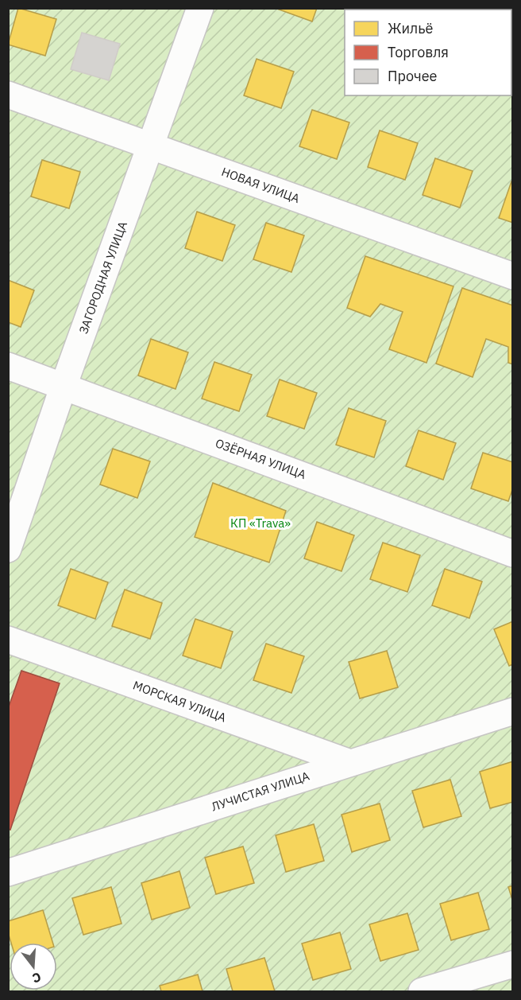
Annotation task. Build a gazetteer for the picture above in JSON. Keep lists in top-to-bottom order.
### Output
{
  "streets": {
    "street": [
      "НОВАЯ УЛИЦА",
      "ЗАГОРОДНАЯ УЛИЦА",
      "ОЗЁРНАЯ УЛИЦА",
      "МОРСКАЯ УЛИЦА",
      "ЛУЧИСТАЯ УЛИЦА"
    ]
  },
  "crossings": [
    ["НОВАЯ УЛИЦА", "ЗАГОРОДНАЯ УЛИЦА"],
    ["ЗАГОРОДНАЯ УЛИЦА", "ОЗЁРНАЯ УЛИЦА"],
    ["МОРСКАЯ УЛИЦА", "ЛУЧИСТАЯ УЛИЦА"]
  ],
  "parks": ["КП «Trava»"],
  "legend": ["Жильё", "Торговля", "Прочее"],
  "north": "bottom"
}
